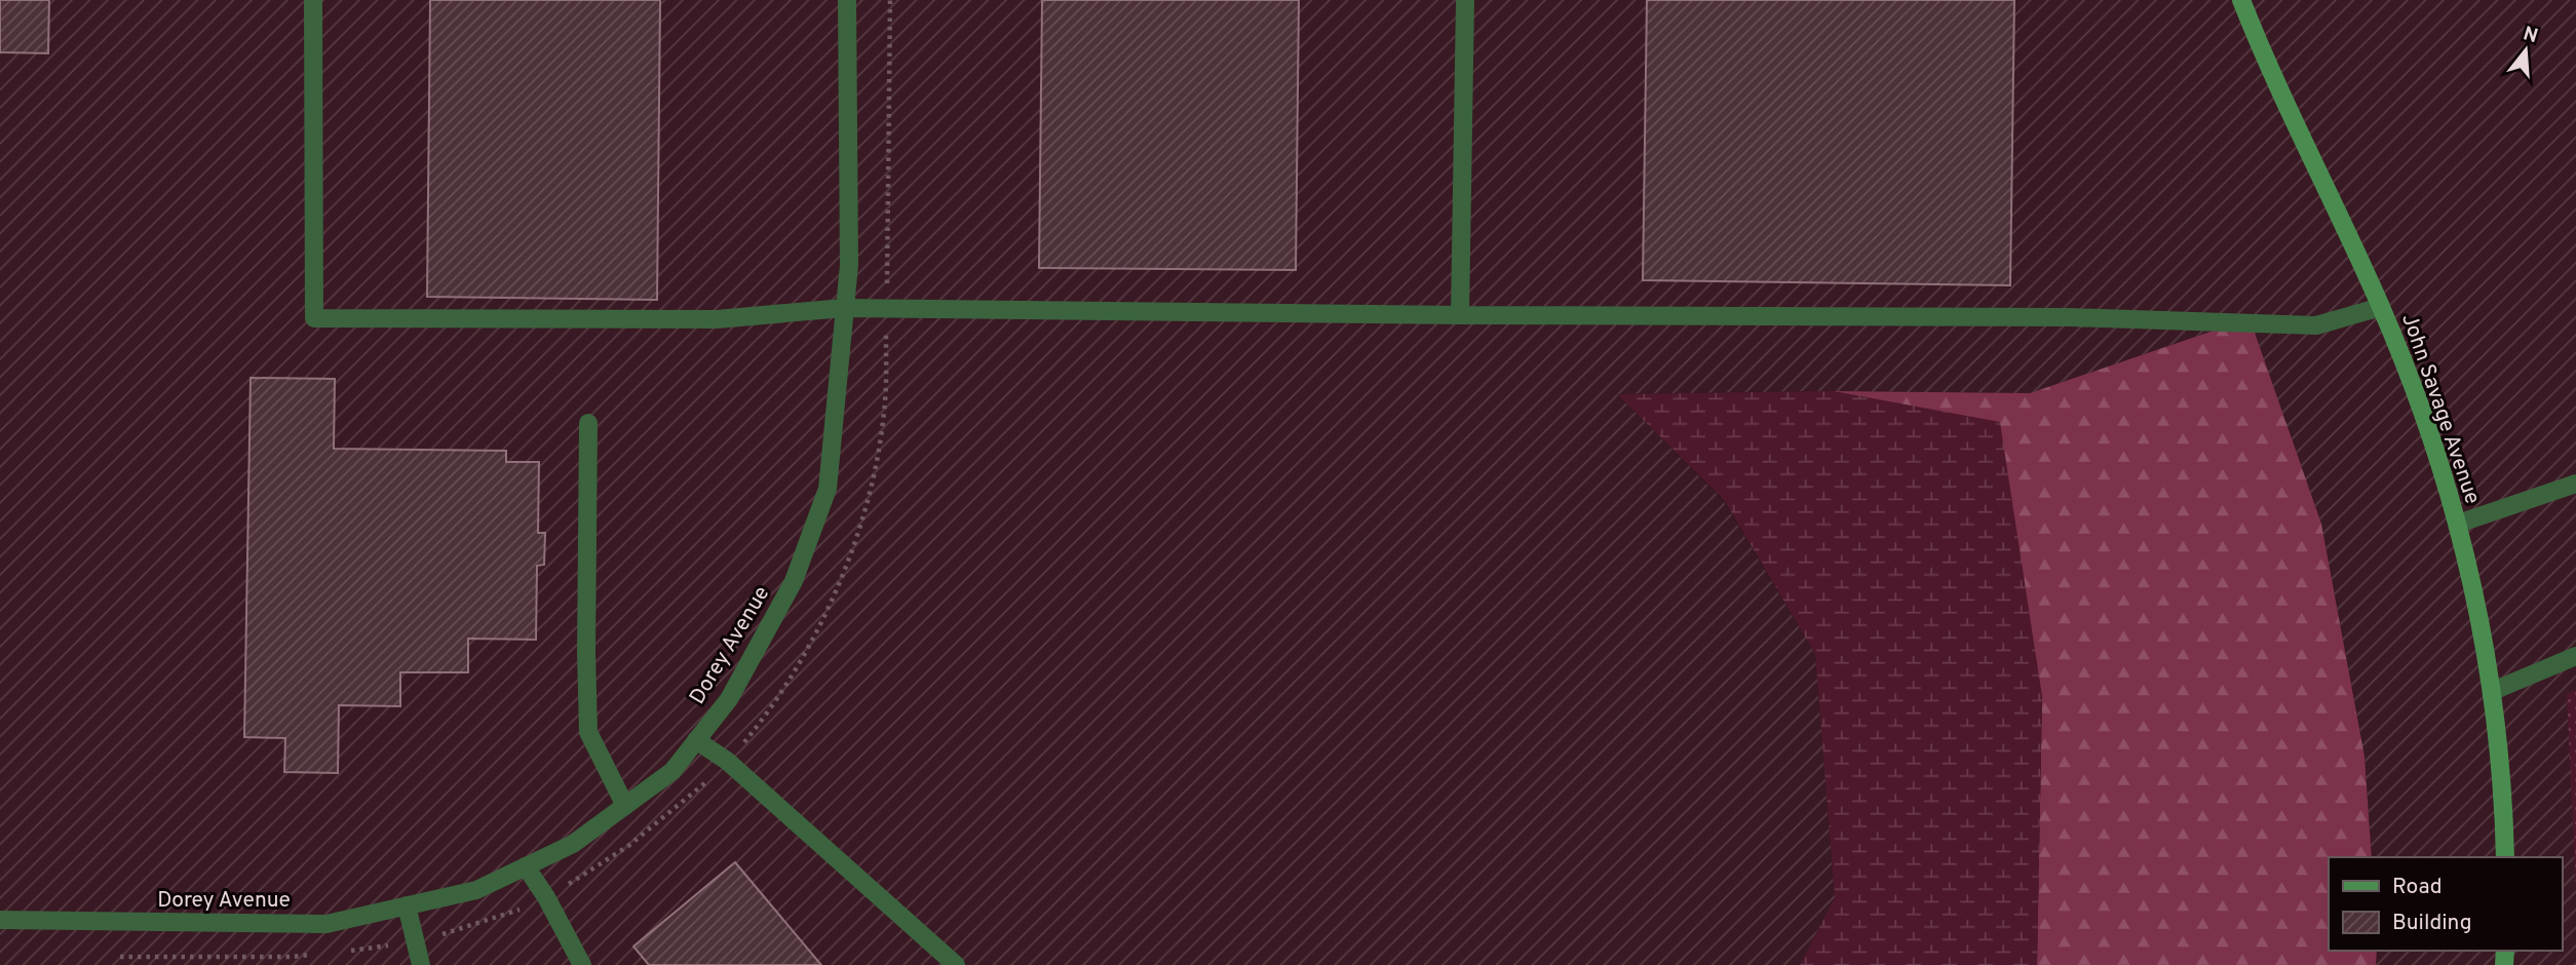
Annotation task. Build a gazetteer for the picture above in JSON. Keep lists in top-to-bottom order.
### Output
{
  "streets": {
    "main road": ["John Savage Avenue"],
    "street": ["Dorey Avenue"]
  },
  "legend": ["Road", "Building"],
  "north": "top"
}
